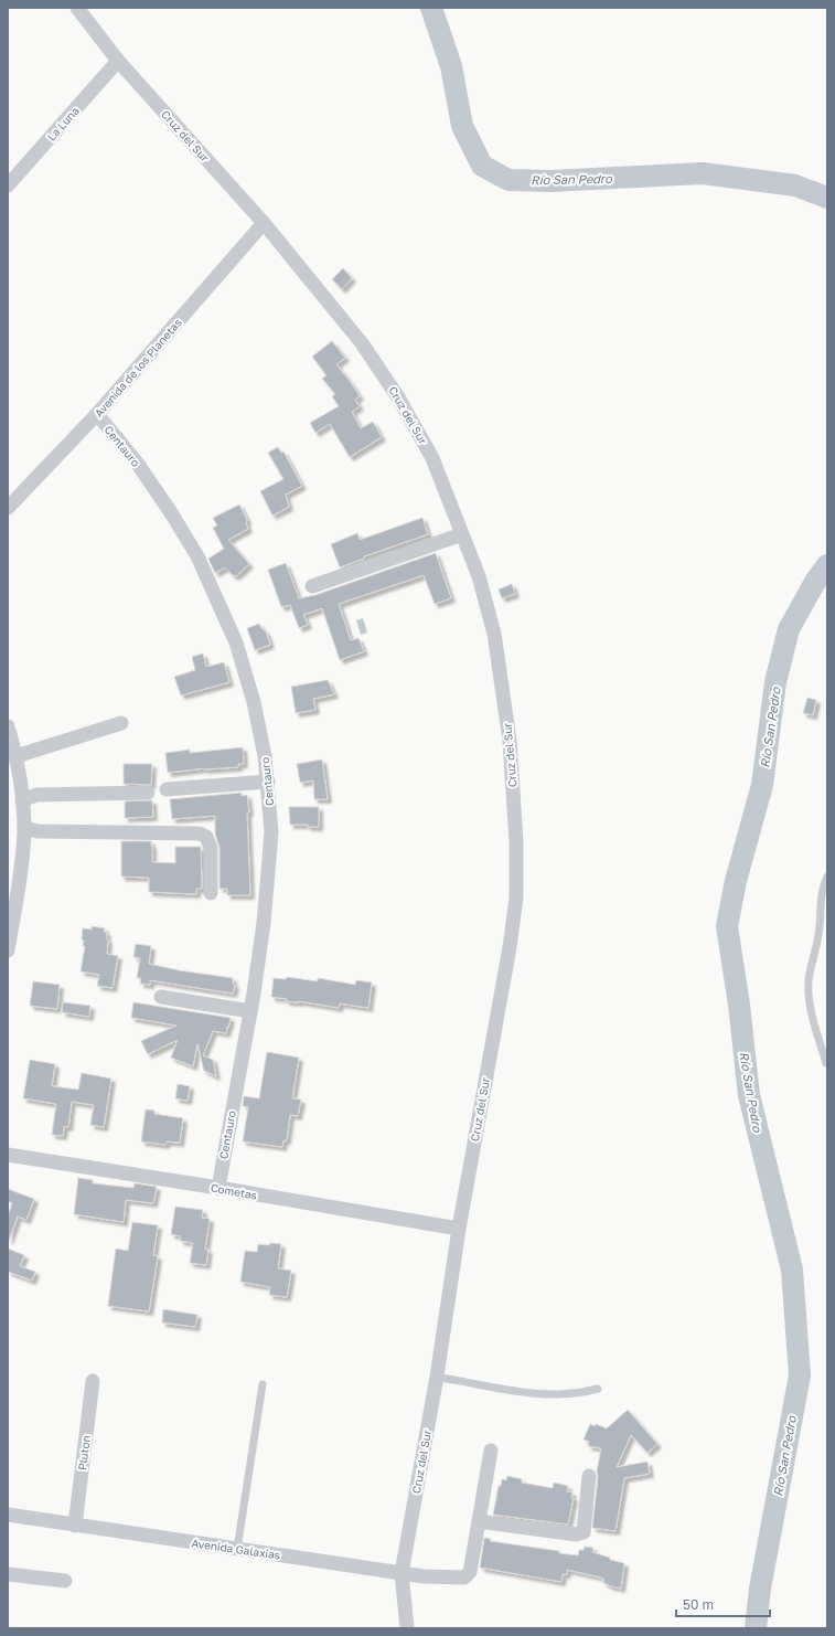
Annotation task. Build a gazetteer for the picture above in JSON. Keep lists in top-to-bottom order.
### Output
{
  "streets": {
    "street": [
      "La Luna",
      "Cruz del Sur",
      "Avenida de los Planetas",
      "Centauro",
      "Cometas",
      "Pluton",
      "Avenida Galaxias"
    ]
  },
  "crossings": [
    ["La Luna", "Cruz del Sur"],
    ["Cruz del Sur", "Avenida de los Planetas"],
    ["Cruz del Sur", "Cometas"],
    ["Cruz del Sur", "Avenida Galaxias"],
    ["Avenida de los Planetas", "Centauro"],
    ["Centauro", "Cometas"],
    ["Pluton", "Avenida Galaxias"]
  ],
  "water": ["Río San Pedro"],
  "scale_bar": "50 m"
}
